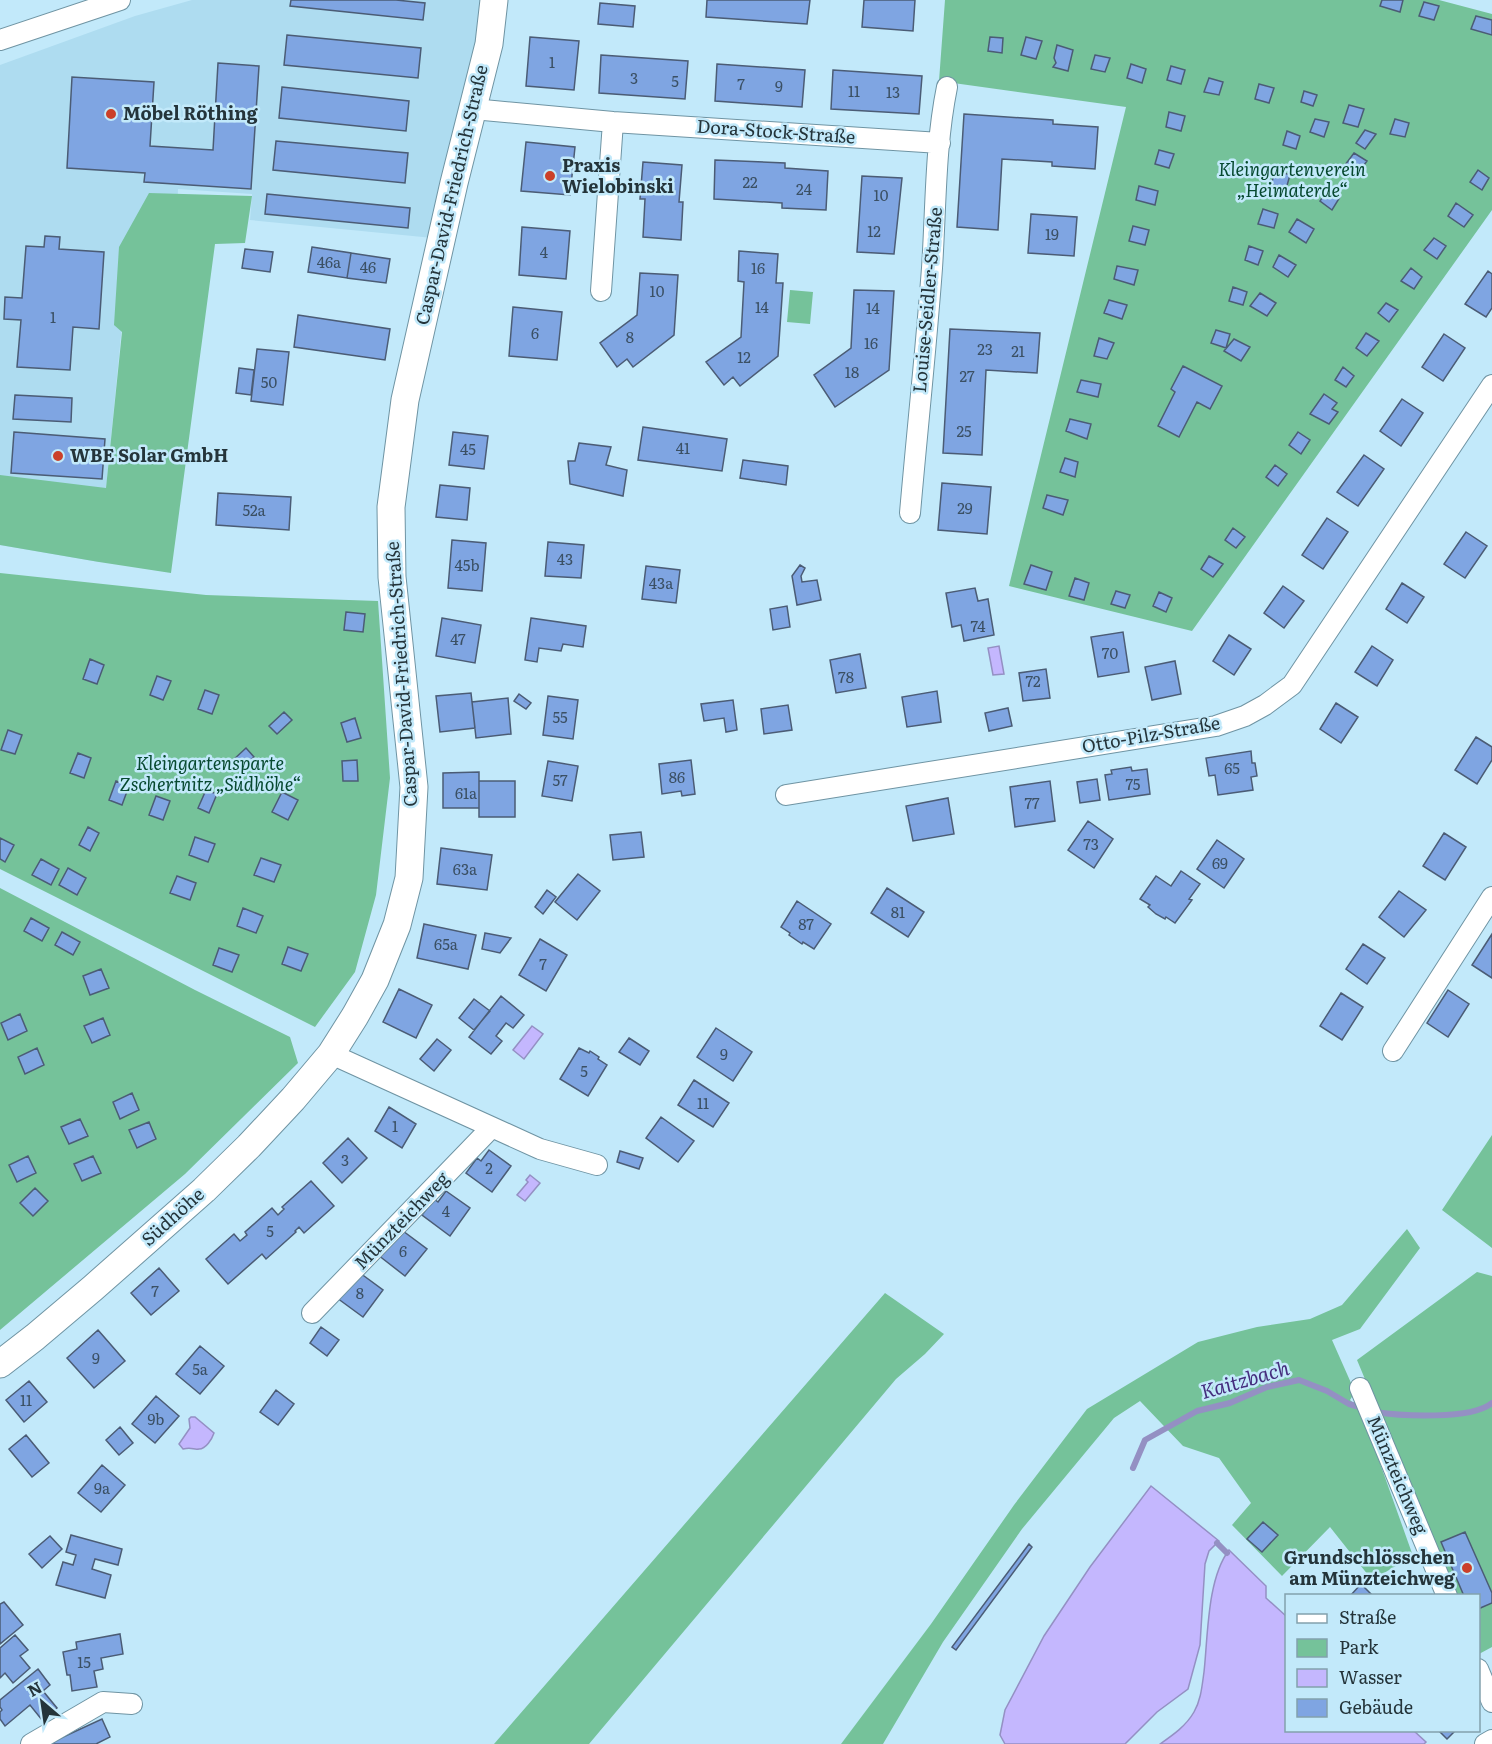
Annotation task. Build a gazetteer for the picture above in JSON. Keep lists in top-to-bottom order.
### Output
{
  "streets": {
    "street": [
      "Dora-Stock-Straße",
      "Caspar-David-Friedrich-Straße",
      "Louise-Seidler-Straße",
      "Otto-Pilz-Straße",
      "Südhöhe",
      "Münzteichweg"
    ]
  },
  "crossings": [
    ["Dora-Stock-Straße", "Caspar-David-Friedrich-Straße"],
    ["Dora-Stock-Straße", "Louise-Seidler-Straße"],
    ["Caspar-David-Friedrich-Straße", "Südhöhe"]
  ],
  "water": ["Kaitzbach"],
  "parks": ["Kleingartenverein „Heimaterde“", "Kleingartensparte Zschertnitz „Südhöhe“"],
  "places": [
    "Möbel Röthing",
    "Praxis Wielobinski",
    "WBE Solar GmbH",
    "Grundschlösschen am Münzteichweg"
  ],
  "house_numbers": [
    "1",
    "3",
    "5",
    "7",
    "9",
    "11",
    "13",
    "22",
    "24",
    "10",
    "12",
    "19",
    "4",
    "46a",
    "46",
    "16",
    "10",
    "14",
    "14",
    "1",
    "6",
    "8",
    "16",
    "23",
    "21",
    "12",
    "18",
    "27",
    "50",
    "25",
    "41",
    "45",
    "29",
    "52a",
    "43",
    "45b",
    "43a",
    "74",
    "47",
    "70",
    "78",
    "72",
    "55",
    "65",
    "86",
    "57",
    "75",
    "61a",
    "77",
    "73",
    "69",
    "63a",
    "81",
    "87",
    "65a",
    "7",
    "9",
    "5",
    "11",
    "1",
    "3",
    "2",
    "4",
    "5",
    "6",
    "7",
    "8",
    "9",
    "5a",
    "11",
    "9b",
    "9a",
    "15"
  ],
  "legend": [
    "Straße",
    "Park",
    "Wasser",
    "Gebäude"
  ],
  "north": "top left"
}
